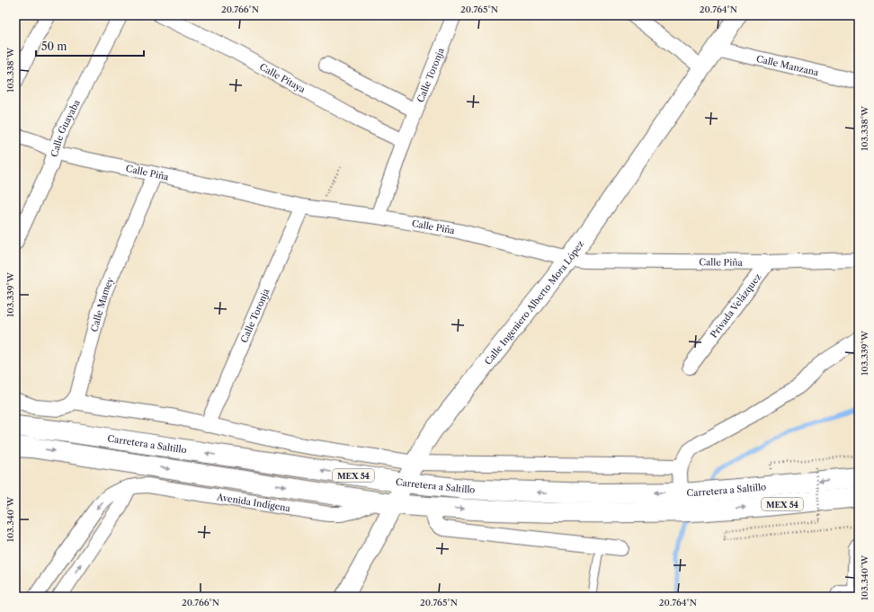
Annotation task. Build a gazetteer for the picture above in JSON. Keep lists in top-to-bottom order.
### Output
{
  "streets": {
    "main road": ["Carretera a Saltillo", "MEX 54"],
    "street": [
      "Calle Manzana",
      "Calle Toronja",
      "Calle Pitaya",
      "Calle Guayaba",
      "Calle Piña",
      "Calle Ingeniero Alberto Mora López",
      "Calle Mamey",
      "Privada Velázquez",
      "Avenida Indígena"
    ]
  },
  "crossings": [
    ["Calle Manzana", "Calle Ingeniero Alberto Mora López"],
    ["Calle Toronja", "Calle Pitaya"],
    ["Calle Toronja", "Calle Piña"],
    ["Calle Guayaba", "Calle Piña"],
    ["Calle Piña", "Calle Ingeniero Alberto Mora López"],
    ["Calle Piña", "Calle Mamey"],
    ["Calle Piña", "Privada Velázquez"],
    ["Calle Ingeniero Alberto Mora López", "Carretera a Saltillo"],
    ["Calle Ingeniero Alberto Mora López", "MEX 54"],
    ["Calle Ingeniero Alberto Mora López", "Avenida Indígena"],
    ["MEX 54", "Avenida Indígena"]
  ],
  "scale_bar": "50 m",
  "coordinates": [
    "20.766°N",
    "20.765°N",
    "20.764°N",
    "103.338°W",
    "103.339°W",
    "103.340°W"
  ]
}
